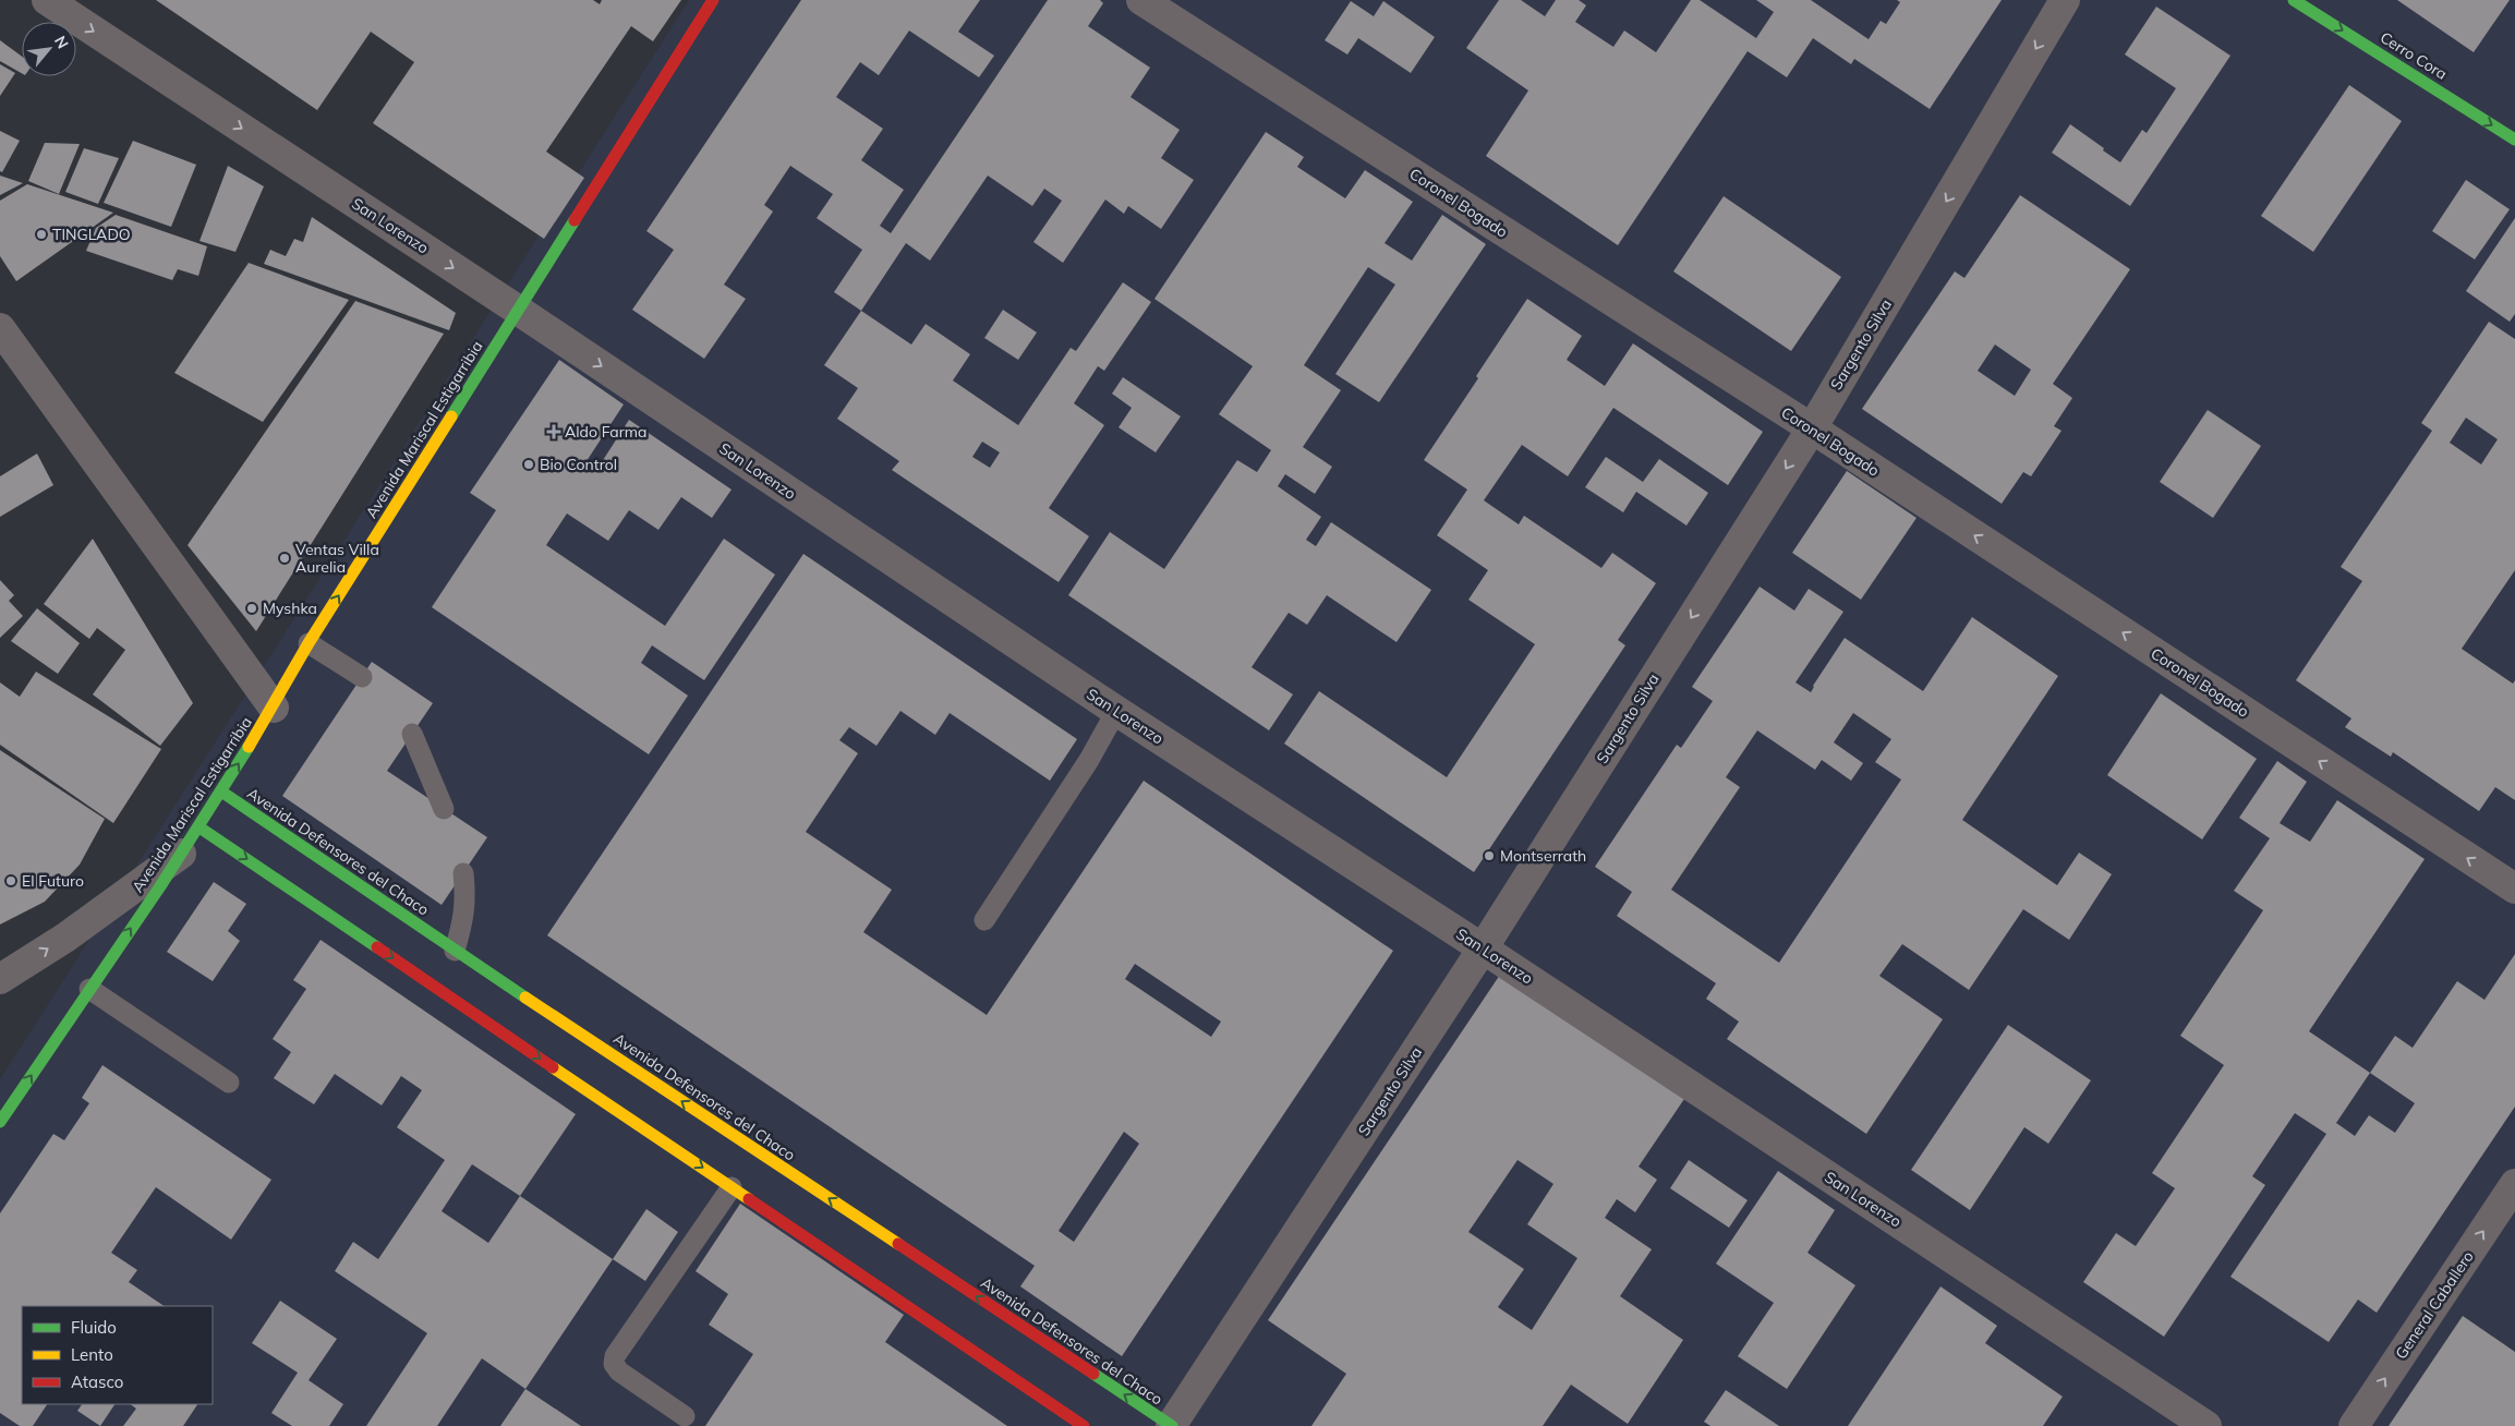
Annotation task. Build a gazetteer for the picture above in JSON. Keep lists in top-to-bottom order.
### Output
{
  "streets": {
    "main road": ["Cerro Cora", "Avenida Mariscal Estigarribia", "Avenida Defensores del Chaco"],
    "street": [
      "Coronel Bogado",
      "San Lorenzo",
      "Sargento Silva",
      "General Caballero"
    ]
  },
  "crossings": [
    ["Coronel Bogado", "Sargento Silva"],
    ["San Lorenzo", "Sargento Silva"],
    ["San Lorenzo", "Avenida Mariscal Estigarribia"],
    ["Sargento Silva", "Avenida Defensores del Chaco"],
    ["Avenida Mariscal Estigarribia", "Avenida Defensores del Chaco"]
  ],
  "one_way": [
    "Cerro Cora",
    "Coronel Bogado",
    "San Lorenzo",
    "Sargento Silva",
    "Avenida Mariscal Estigarribia",
    "General Caballero"
  ],
  "places": {
    "other": [
      "TINGLADO",
      "Bio Control",
      "Ventas Villa Aurelia",
      "Myshka",
      "Montserrath",
      "El Futuro"
    ],
    "health": ["Aldo Farma"]
  },
  "legend": ["Fluido", "Lento", "Atasco"],
  "north": "top right"
}
